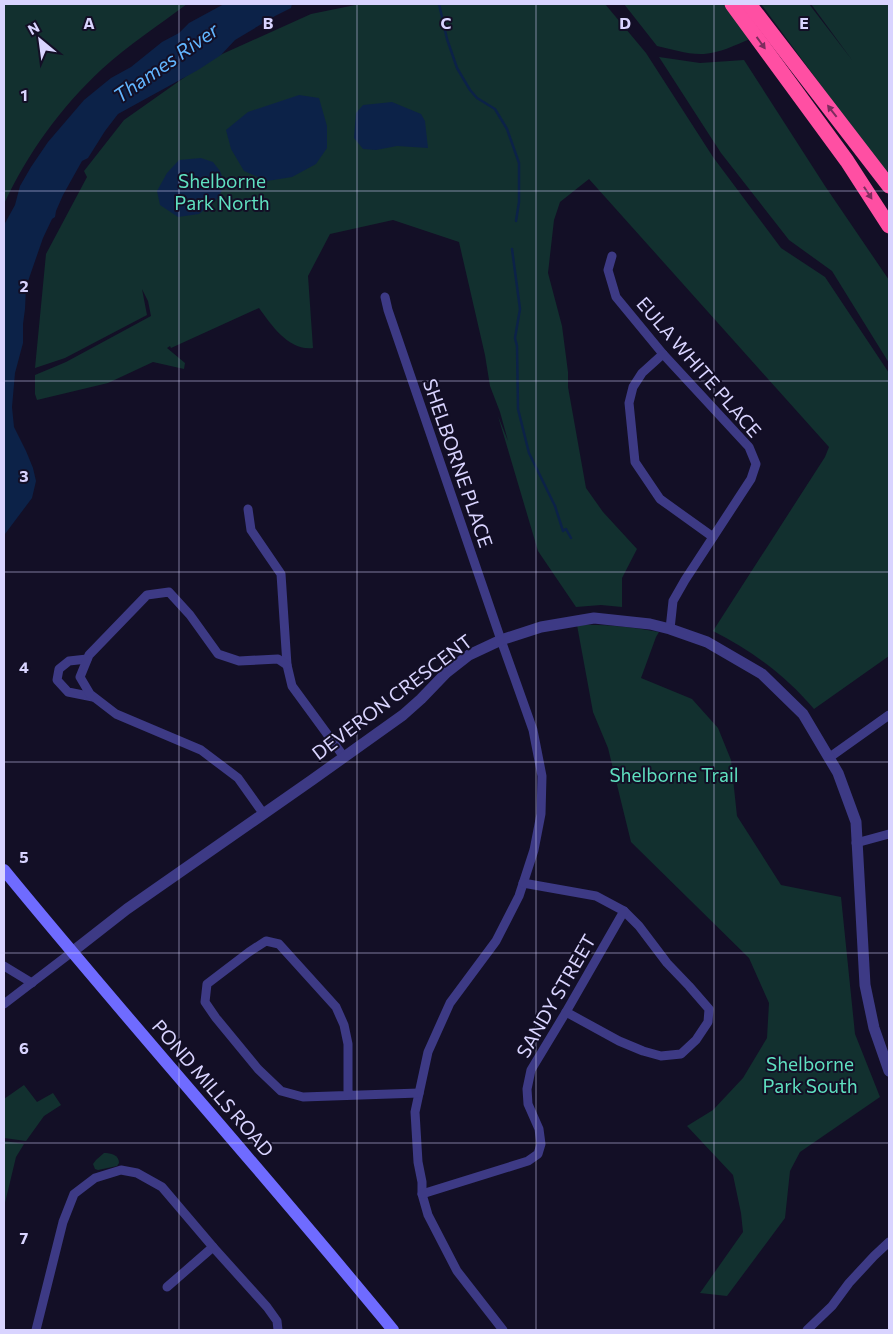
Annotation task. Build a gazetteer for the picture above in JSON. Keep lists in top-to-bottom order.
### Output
{
  "streets": {
    "main road": ["POND MILLS ROAD"],
    "street": [
      "EULA WHITE PLACE",
      "SHELBORNE PLACE",
      "DEVERON CRESCENT",
      "SANDY STREET"
    ]
  },
  "crossings": [
    ["EULA WHITE PLACE", "DEVERON CRESCENT"],
    ["SHELBORNE PLACE", "DEVERON CRESCENT"],
    ["SHELBORNE PLACE", "SANDY STREET"],
    ["DEVERON CRESCENT", "POND MILLS ROAD"]
  ],
  "water": ["Thames River"],
  "parks": ["Shelborne Park North", "Shelborne Trail", "Shelborne Park South"],
  "north": "top left",
  "grid": {
    "columns": [
      "A",
      "B",
      "C",
      "D",
      "E"
    ],
    "rows": [
      "1",
      "2",
      "3",
      "4",
      "5",
      "6",
      "7"
    ]
  }
}
